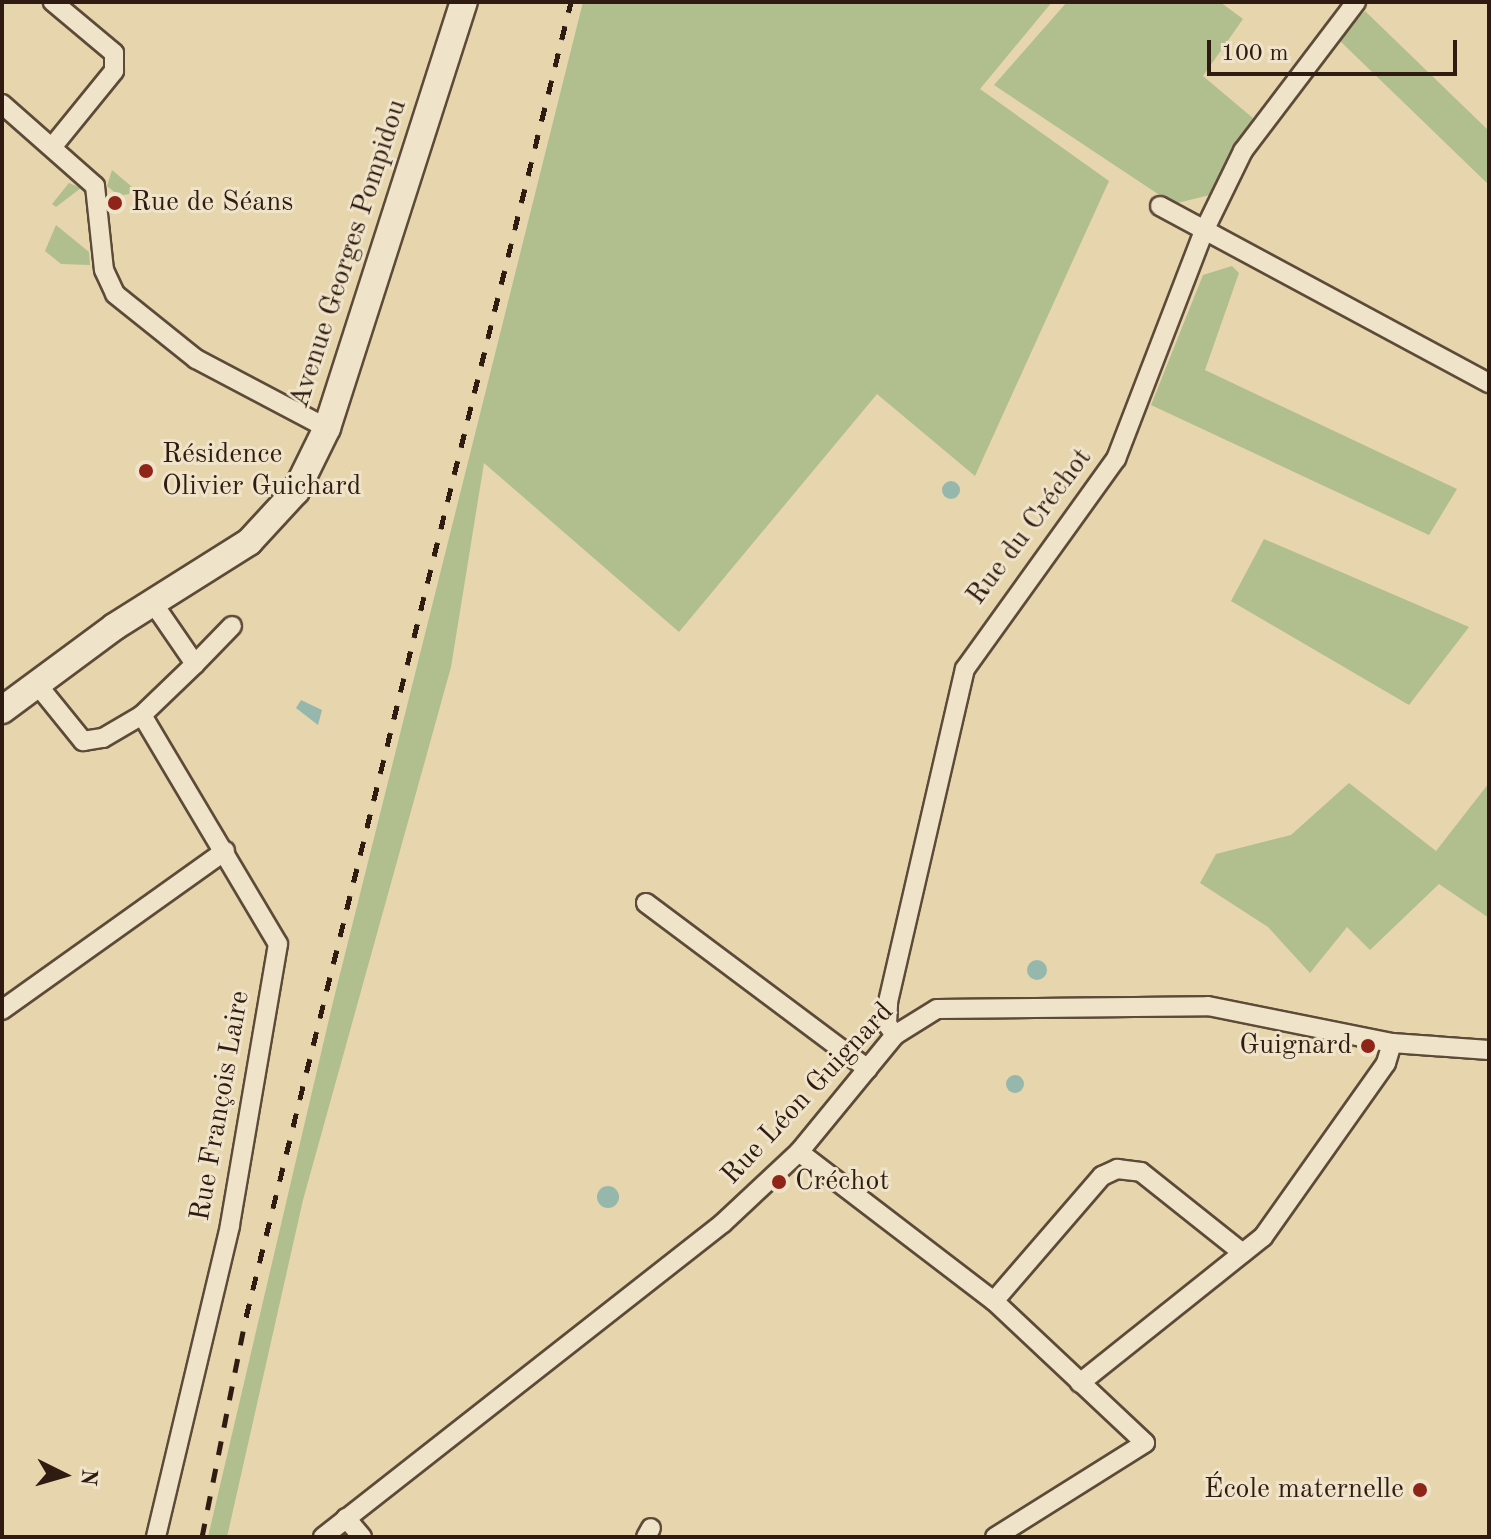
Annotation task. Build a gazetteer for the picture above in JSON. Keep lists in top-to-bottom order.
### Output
{
  "streets": {
    "main road": ["Avenue Georges Pompidou"],
    "street": ["Rue du Créchot", "Rue Léon Guignard", "Rue François Laire"]
  },
  "crossings": [
    ["Rue du Créchot", "Rue Léon Guignard"]
  ],
  "places": [
    "Rue de Séans",
    "Résidence Olivier Guichard",
    "Guignard",
    "Créchot",
    "École maternelle"
  ],
  "scale_bar": "100 m",
  "north": "right"
}
